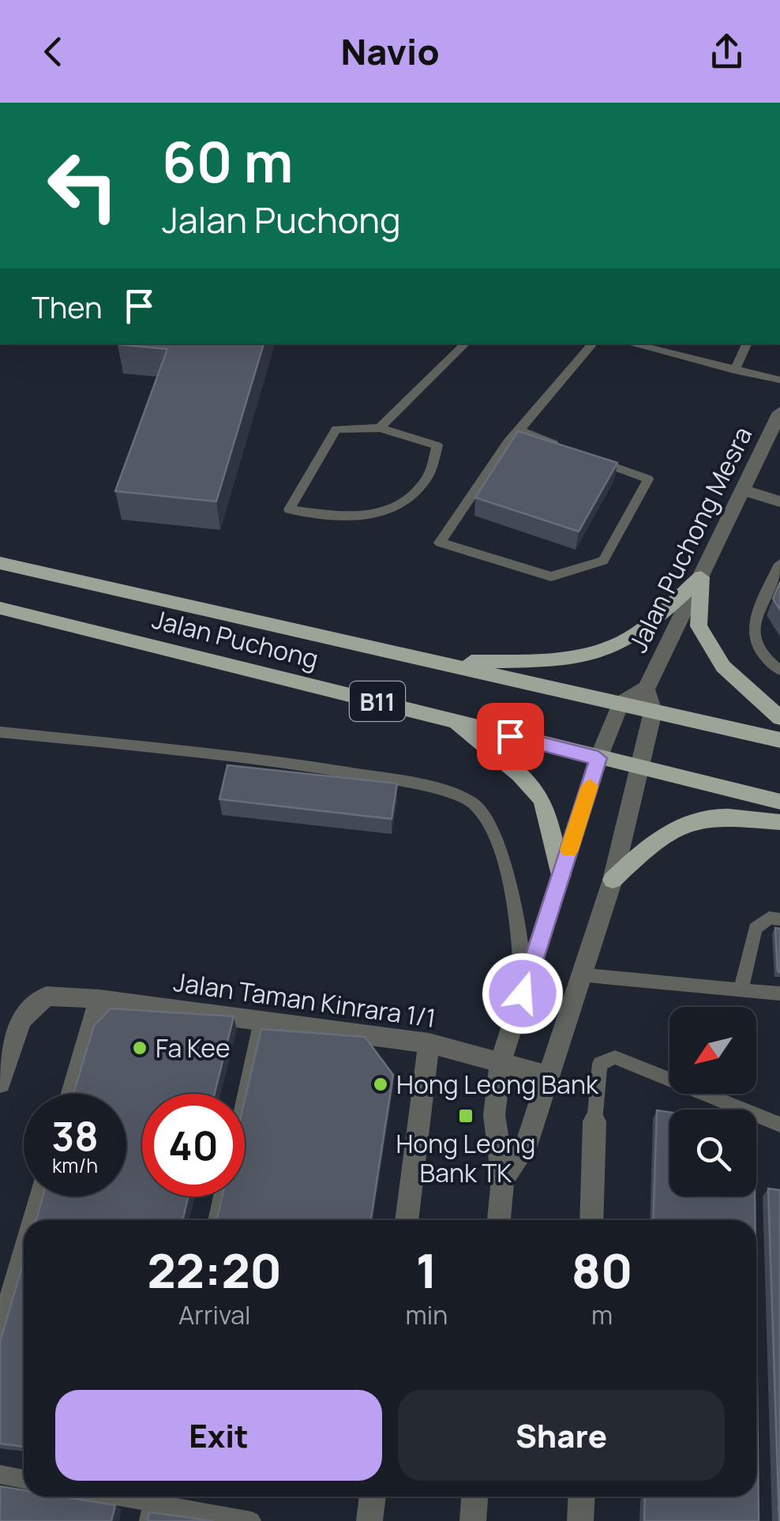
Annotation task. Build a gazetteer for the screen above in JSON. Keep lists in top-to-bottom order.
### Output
{
  "streets": {
    "main road": ["Jalan Puchong", "B11"],
    "street": ["Jalan Puchong Mesra", "Jalan Taman Kinrara 1/1"]
  },
  "places": {
    "other": ["Fa Kee", "Hong Leong Bank"],
    "transit": ["Hong Leong Bank TK"]
  },
  "north": "bottom left",
  "page": {
    "header": "Navio",
    "turn": ["60 m", "Jalan Puchong"],
    "then": "Then",
    "speed": "38 km/h",
    "limit": "40",
    "eta": [
      "22:20",
      "Arrival",
      "1",
      "min",
      "80",
      "m"
    ],
    "buttons": ["Exit", "Share"]
  }
}
